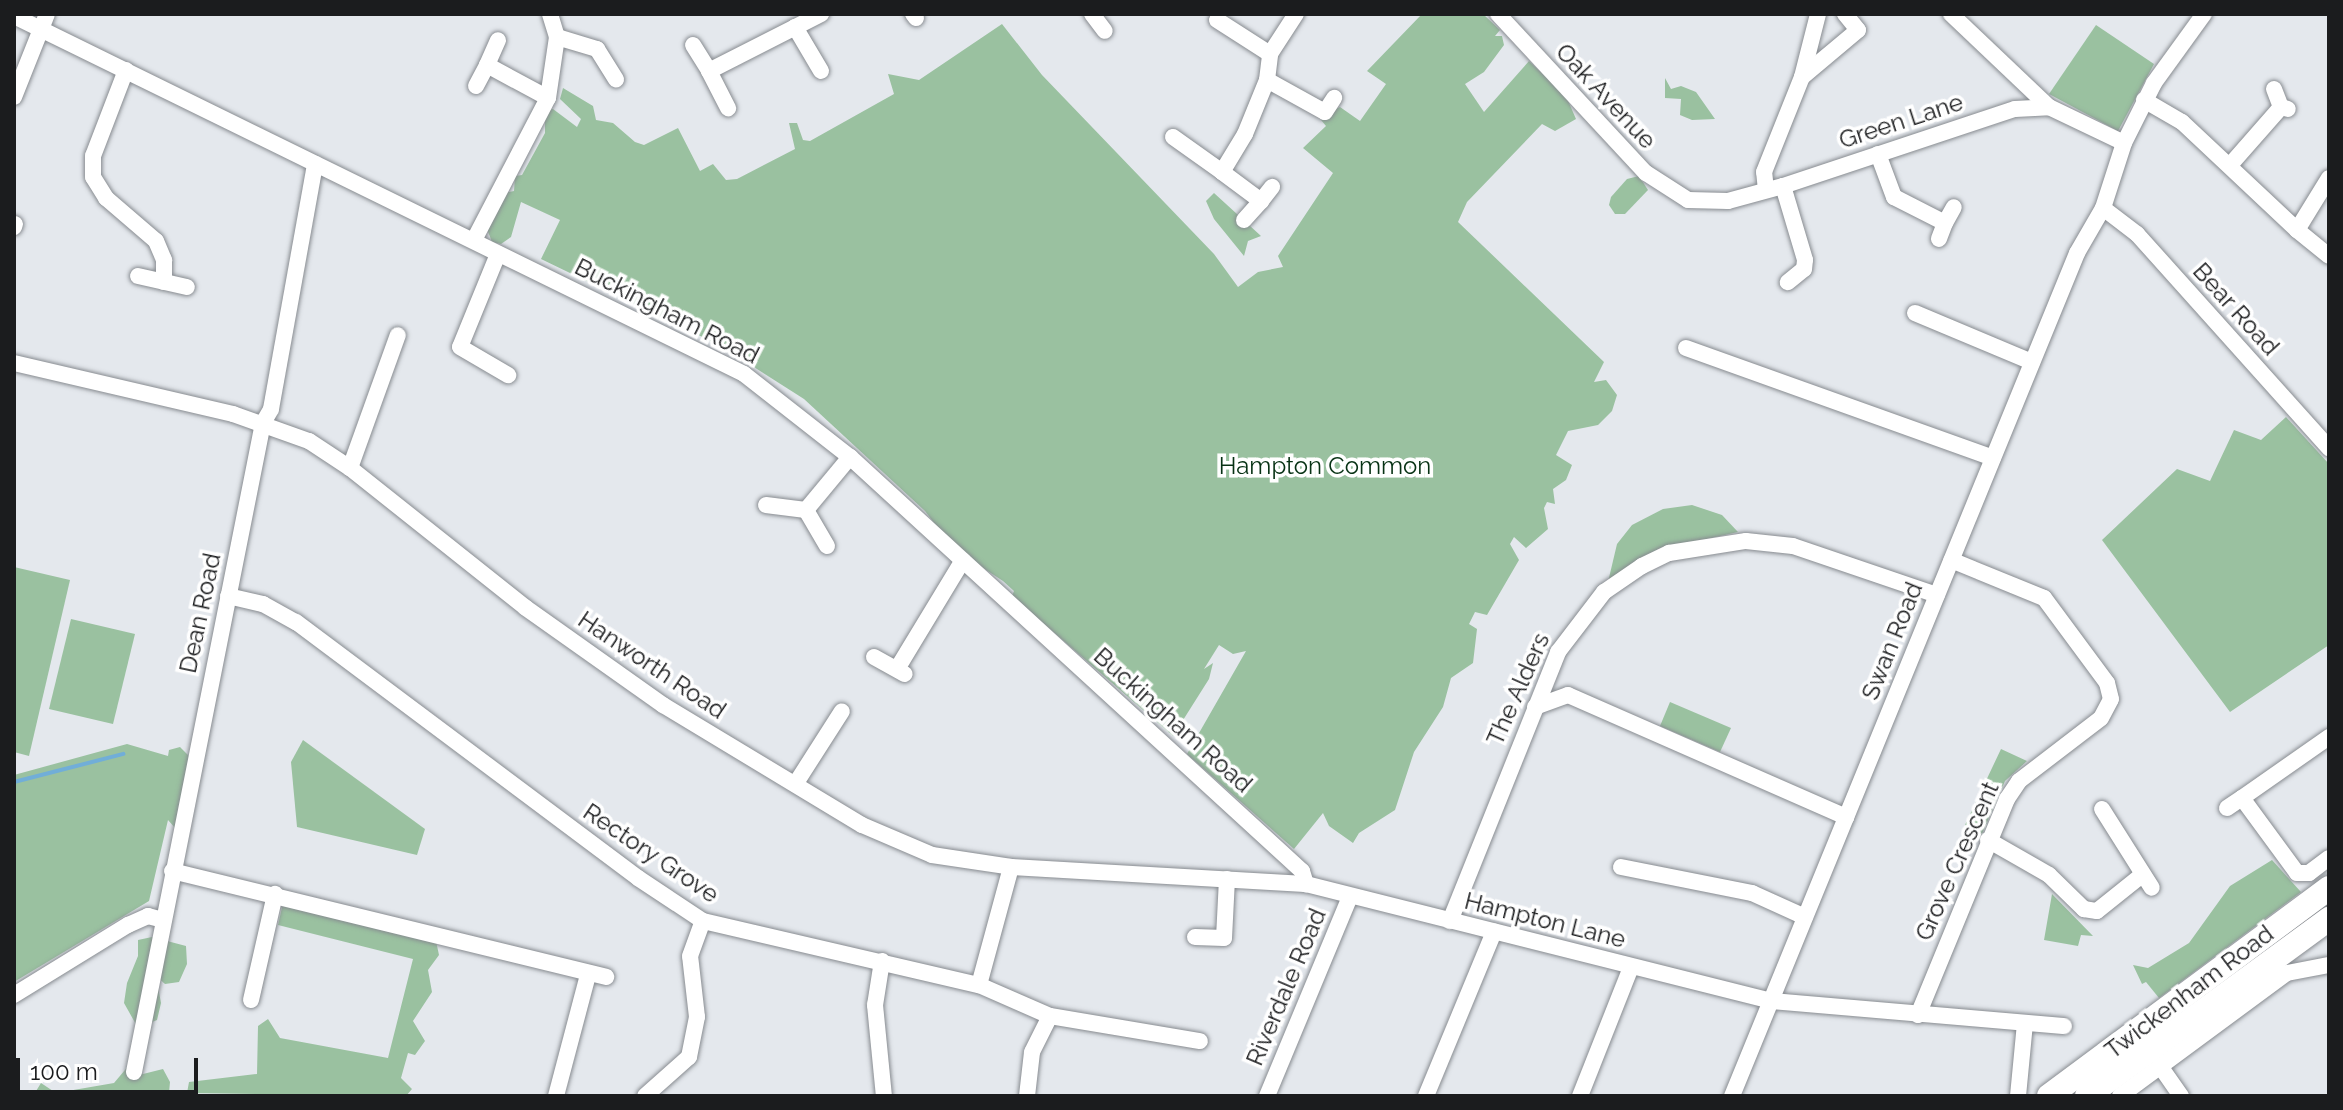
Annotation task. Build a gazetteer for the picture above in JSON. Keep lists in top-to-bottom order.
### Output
{
  "streets": {
    "highway": ["Twickenham Road"],
    "street": [
      "Oak Avenue",
      "Green Lane",
      "Bear Road",
      "Buckingham Road",
      "Dean Road",
      "Swan Road",
      "Hanworth Road",
      "The Alders",
      "Rectory Grove",
      "Grove Crescent",
      "Hampton Lane",
      "Riverdale Road"
    ]
  },
  "crossings": [
    ["Oak Avenue", "Green Lane"],
    ["Green Lane", "Swan Road"],
    ["Bear Road", "Swan Road"],
    ["Buckingham Road", "Dean Road"],
    ["Buckingham Road", "Hanworth Road"],
    ["Buckingham Road", "Hampton Lane"],
    ["Dean Road", "Hanworth Road"],
    ["Dean Road", "Rectory Grove"],
    ["Swan Road", "The Alders"],
    ["Swan Road", "Grove Crescent"],
    ["Swan Road", "Hampton Lane"],
    ["Hanworth Road", "Hampton Lane"],
    ["The Alders", "Hampton Lane"],
    ["Grove Crescent", "Hampton Lane"],
    ["Hampton Lane", "Riverdale Road"]
  ],
  "parks": ["Hampton Common"],
  "scale_bar": "100 m"
}
